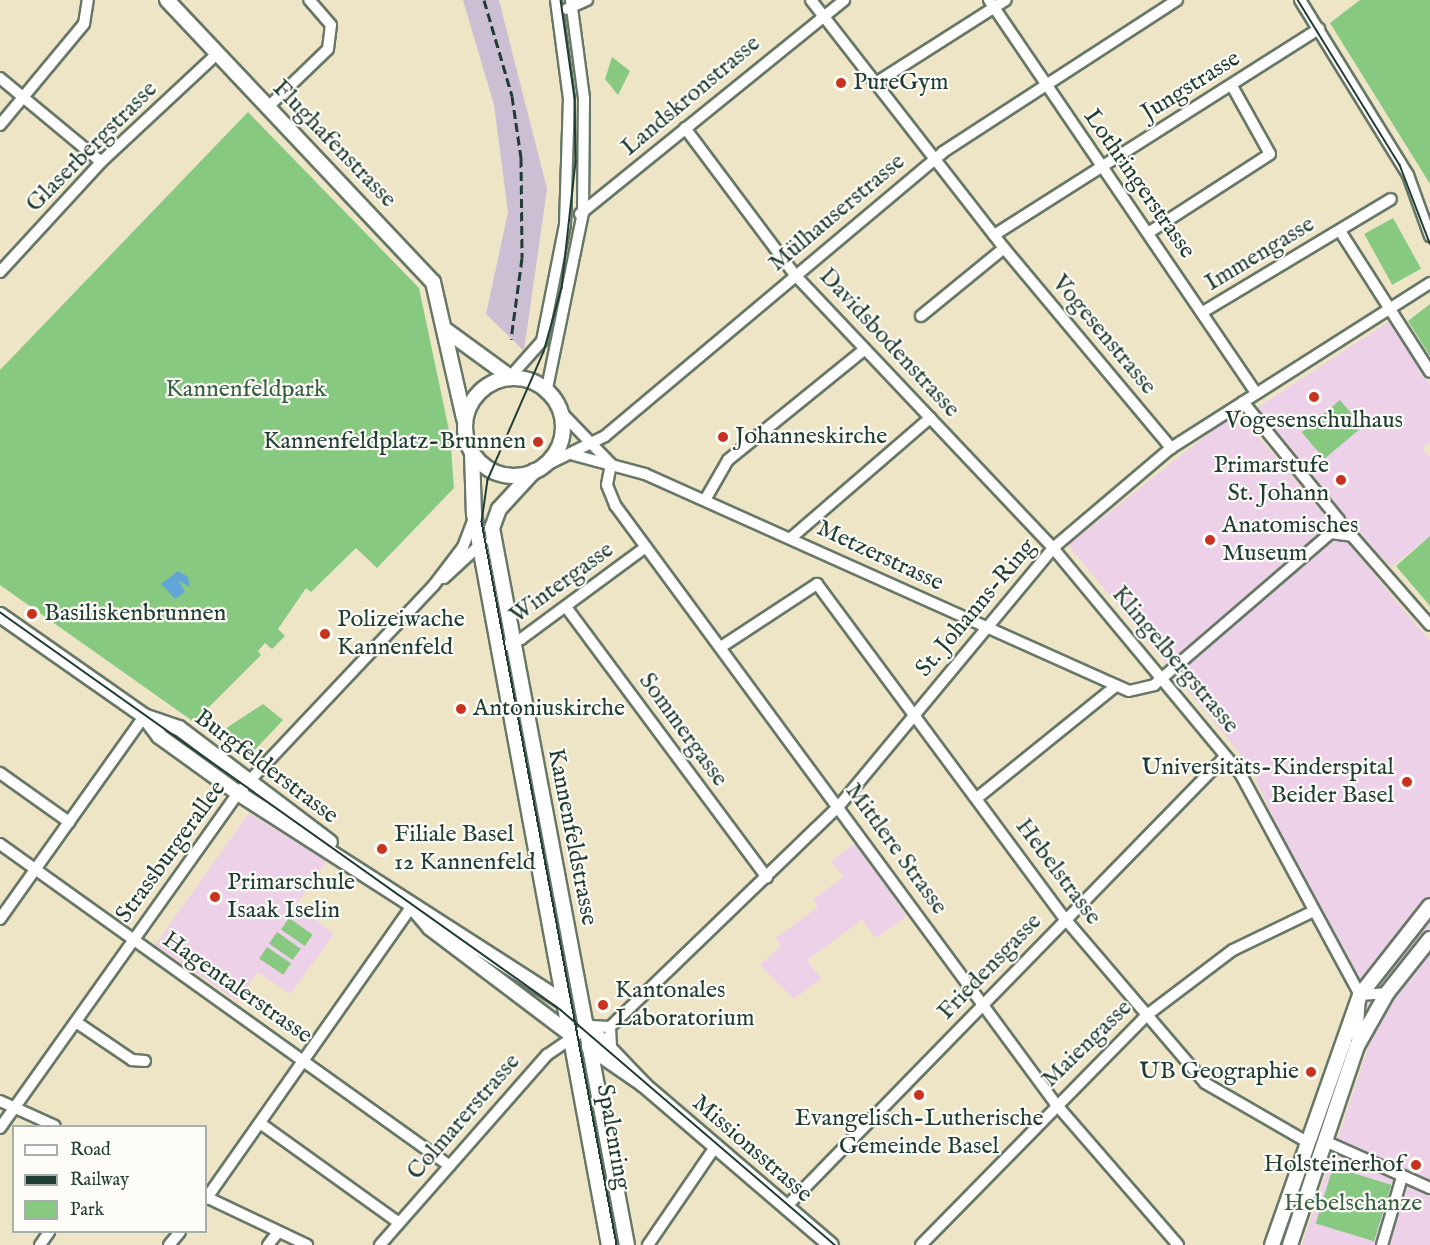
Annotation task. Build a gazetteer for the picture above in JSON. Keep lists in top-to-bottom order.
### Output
{
  "streets": {
    "main road": [
      "Flughafenstrasse",
      "Burgfelderstrasse",
      "Kannenfeldstrasse",
      "Spalenring",
      "Missionsstrasse"
    ],
    "street": [
      "Jungstrasse",
      "Landskronstrasse",
      "Glaserbergstrasse",
      "Lothringerstrasse",
      "Mülhauserstrasse",
      "Immengasse",
      "Vogesenstrasse",
      "Davidsbodenstrasse",
      "Metzerstrasse",
      "Wintergasse",
      "St. Johanns-Ring",
      "Klingelbergstrasse",
      "Sommergasse",
      "Mittlere Strasse",
      "Strassburgerallee",
      "Hebelstrasse",
      "Friedensgasse",
      "Hagentalerstrasse",
      "Maiengasse",
      "Colmarerstrasse"
    ]
  },
  "crossings": [
    ["Jungstrasse", "Lothringerstrasse"],
    ["Jungstrasse", "Vogesenstrasse"],
    ["Landskronstrasse", "Vogesenstrasse"],
    ["Landskronstrasse", "Davidsbodenstrasse"],
    ["Flughafenstrasse", "Glaserbergstrasse"],
    ["Flughafenstrasse", "Mülhauserstrasse"],
    ["Flughafenstrasse", "Metzerstrasse"],
    ["Flughafenstrasse", "Kannenfeldstrasse"],
    ["Lothringerstrasse", "Mülhauserstrasse"],
    ["Lothringerstrasse", "Immengasse"],
    ["Lothringerstrasse", "St. Johanns-Ring"],
    ["Mülhauserstrasse", "Vogesenstrasse"],
    ["Mülhauserstrasse", "Davidsbodenstrasse"],
    ["Mülhauserstrasse", "Metzerstrasse"],
    ["Mülhauserstrasse", "Kannenfeldstrasse"],
    ["Vogesenstrasse", "St. Johanns-Ring"],
    ["Davidsbodenstrasse", "St. Johanns-Ring"],
    ["Davidsbodenstrasse", "Klingelbergstrasse"],
    ["Metzerstrasse", "St. Johanns-Ring"],
    ["Metzerstrasse", "Klingelbergstrasse"],
    ["Metzerstrasse", "Kannenfeldstrasse"],
    ["Metzerstrasse", "Mittlere Strasse"],
    ["Wintergasse", "Sommergasse"],
    ["Wintergasse", "Kannenfeldstrasse"],
    ["Wintergasse", "Mittlere Strasse"],
    ["St. Johanns-Ring", "Klingelbergstrasse"],
    ["St. Johanns-Ring", "Sommergasse"],
    ["St. Johanns-Ring", "Mittlere Strasse"],
    ["St. Johanns-Ring", "Hebelstrasse"],
    ["Klingelbergstrasse", "Friedensgasse"],
    ["Klingelbergstrasse", "Maiengasse"],
    ["Burgfelderstrasse", "Kannenfeldstrasse"],
    ["Burgfelderstrasse", "Strassburgerallee"],
    ["Burgfelderstrasse", "Colmarerstrasse"],
    ["Burgfelderstrasse", "Spalenring"],
    ["Burgfelderstrasse", "Missionsstrasse"],
    ["Kannenfeldstrasse", "Strassburgerallee"],
    ["Kannenfeldstrasse", "Colmarerstrasse"],
    ["Kannenfeldstrasse", "Spalenring"],
    ["Kannenfeldstrasse", "Missionsstrasse"],
    ["Mittlere Strasse", "Hebelstrasse"],
    ["Mittlere Strasse", "Friedensgasse"],
    ["Mittlere Strasse", "Maiengasse"],
    ["Strassburgerallee", "Hagentalerstrasse"],
    ["Hebelstrasse", "Friedensgasse"],
    ["Hebelstrasse", "Maiengasse"],
    ["Friedensgasse", "Missionsstrasse"],
    ["Hagentalerstrasse", "Colmarerstrasse"],
    ["Colmarerstrasse", "Spalenring"],
    ["Colmarerstrasse", "Missionsstrasse"],
    ["Spalenring", "Missionsstrasse"]
  ],
  "parks": ["Kannenfeldpark", "Hebelschanze"],
  "places": [
    "PureGym",
    "Vogesenschulhaus",
    "Johanneskirche",
    "Kannenfeldplatz-Brunnen",
    "Primarstufe St. Johann",
    "Anatomisches Museum",
    "Basiliskenbrunnen",
    "Polizeiwache Kannenfeld",
    "Antoniuskirche",
    "Universitäts-Kinderspital Beider Basel",
    "Filiale Basel 12 Kannenfeld",
    "Primarschule Isaak Iselin",
    "Kantonales Laboratorium",
    "UB Geographie",
    "Evangelisch-Lutherische Gemeinde Basel",
    "Holsteinerhof"
  ],
  "legend": ["Road", "Railway", "Park"]
}
